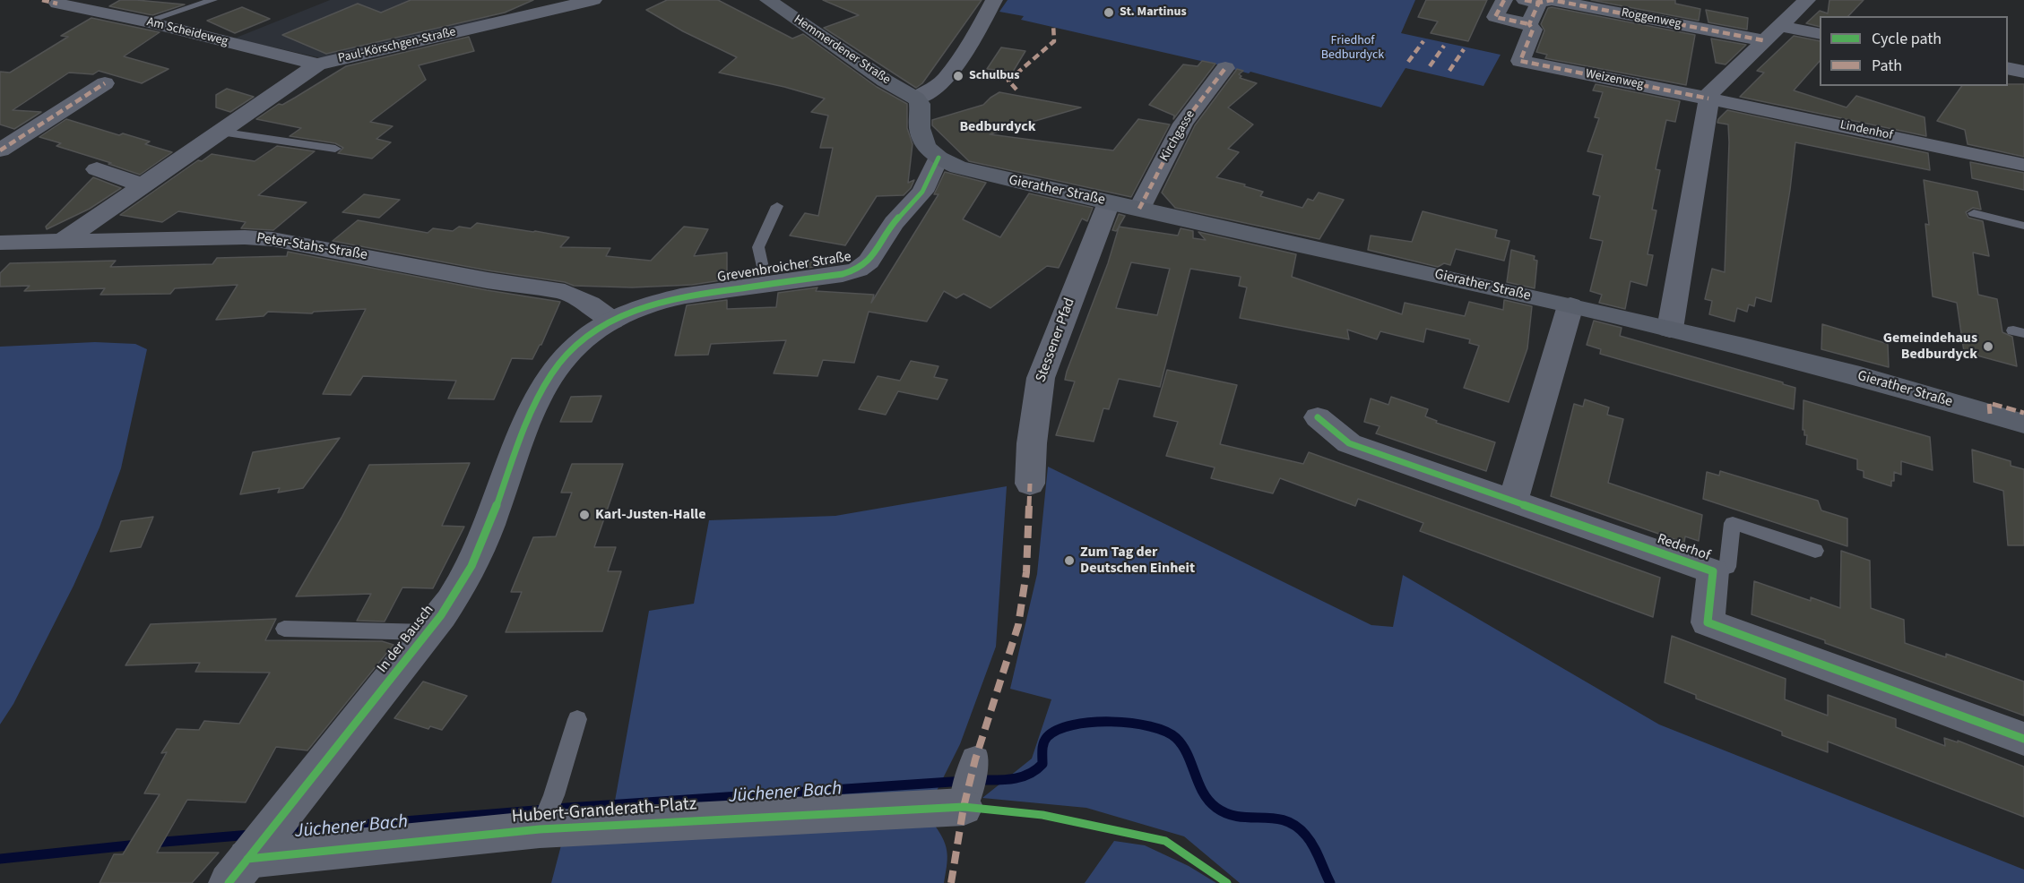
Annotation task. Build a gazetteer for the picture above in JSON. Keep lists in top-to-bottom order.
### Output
{
  "streets": {
    "main road": ["Hemmerdener Straße", "Gierather Straße"],
    "street": [
      "Roggenweg",
      "Am Scheideweg",
      "Paul-Körschgen-Straße",
      "Weizenweg",
      "Lindenhof",
      "Kirchgasse",
      "Peter-Stahs-Straße",
      "Grevenbroicher Straße",
      "Stessener Pfad",
      "Rederhof",
      "In der Bausch",
      "Hubert-Granderath-Platz"
    ]
  },
  "crossings": [
    ["Am Scheideweg", "Paul-Körschgen-Straße"],
    ["Paul-Körschgen-Straße", "Peter-Stahs-Straße"],
    ["Weizenweg", "Lindenhof"],
    ["Kirchgasse", "Gierather Straße"],
    ["Gierather Straße", "Grevenbroicher Straße"],
    ["Gierather Straße", "Stessener Pfad"],
    ["Peter-Stahs-Straße", "Grevenbroicher Straße"],
    ["Grevenbroicher Straße", "In der Bausch"],
    ["In der Bausch", "Hubert-Granderath-Platz"]
  ],
  "districts": ["Bedburdyck"],
  "water": ["Jüchener Bach"],
  "parks": ["Friedhof Bedburdyck"],
  "places": [
    "St. Martinus",
    "Schulbus",
    "Gemeindehaus Bedburdyck",
    "Karl-Justen-Halle",
    "Zum Tag der Deutschen Einheit"
  ],
  "legend": ["Cycle path", "Path"]
}
